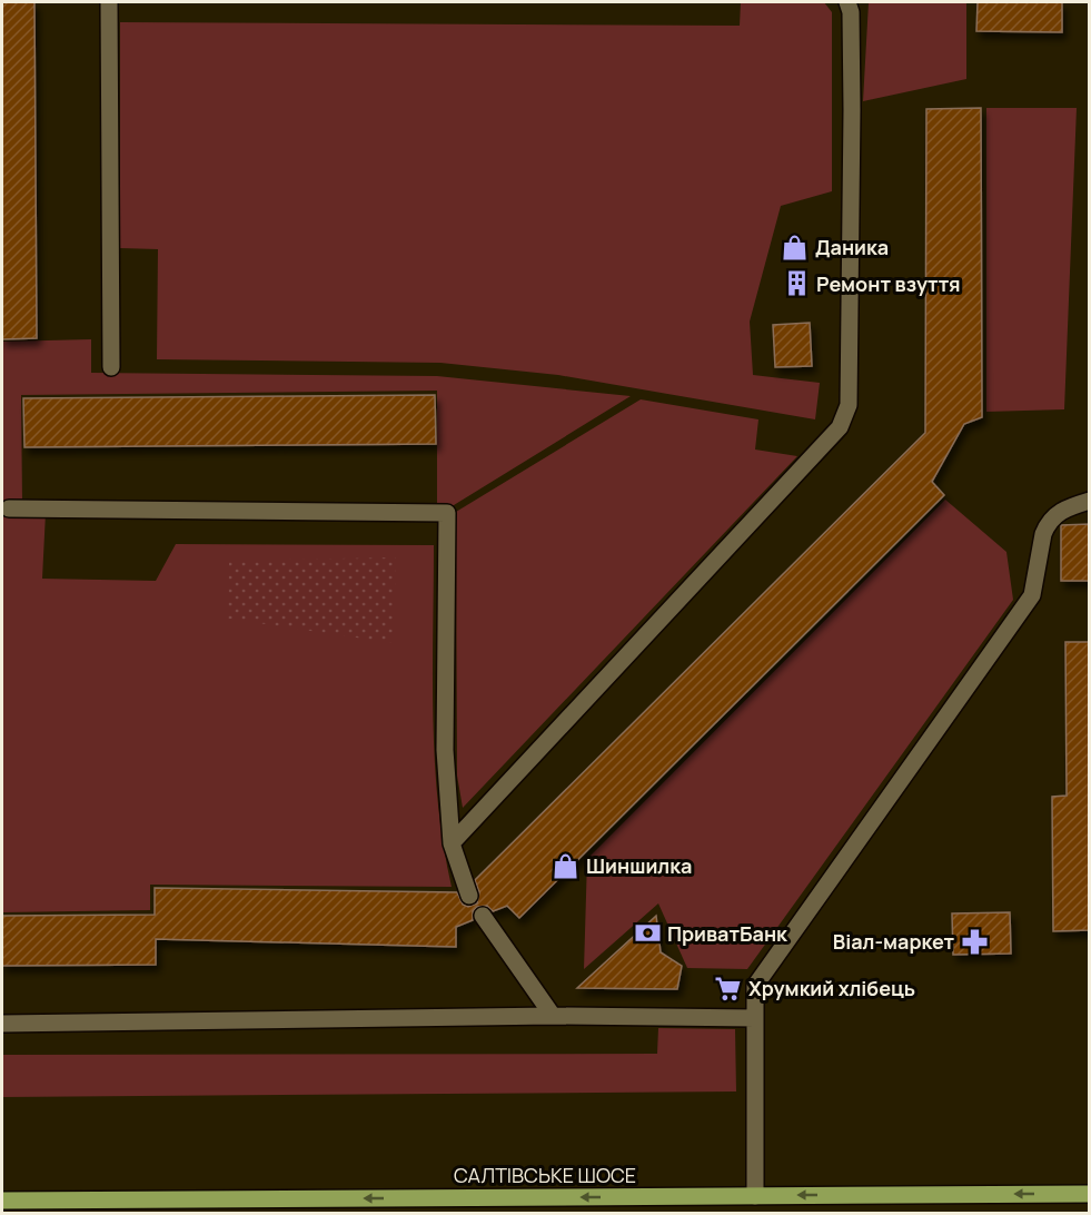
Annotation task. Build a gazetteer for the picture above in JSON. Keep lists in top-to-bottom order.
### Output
{
  "streets": {
    "main road": ["САЛТІВСЬКЕ ШОСЕ"]
  },
  "one_way": ["САЛТІВСЬКЕ ШОСЕ"],
  "places": {
    "shop": ["Даника", "Шиншилка"],
    "building": ["Ремонт взуття"],
    "bank": ["ПриватБанк"],
    "pharmacy": ["Віал-маркет"],
    "supermarket": ["Хрумкий хлібець"]
  }
}
